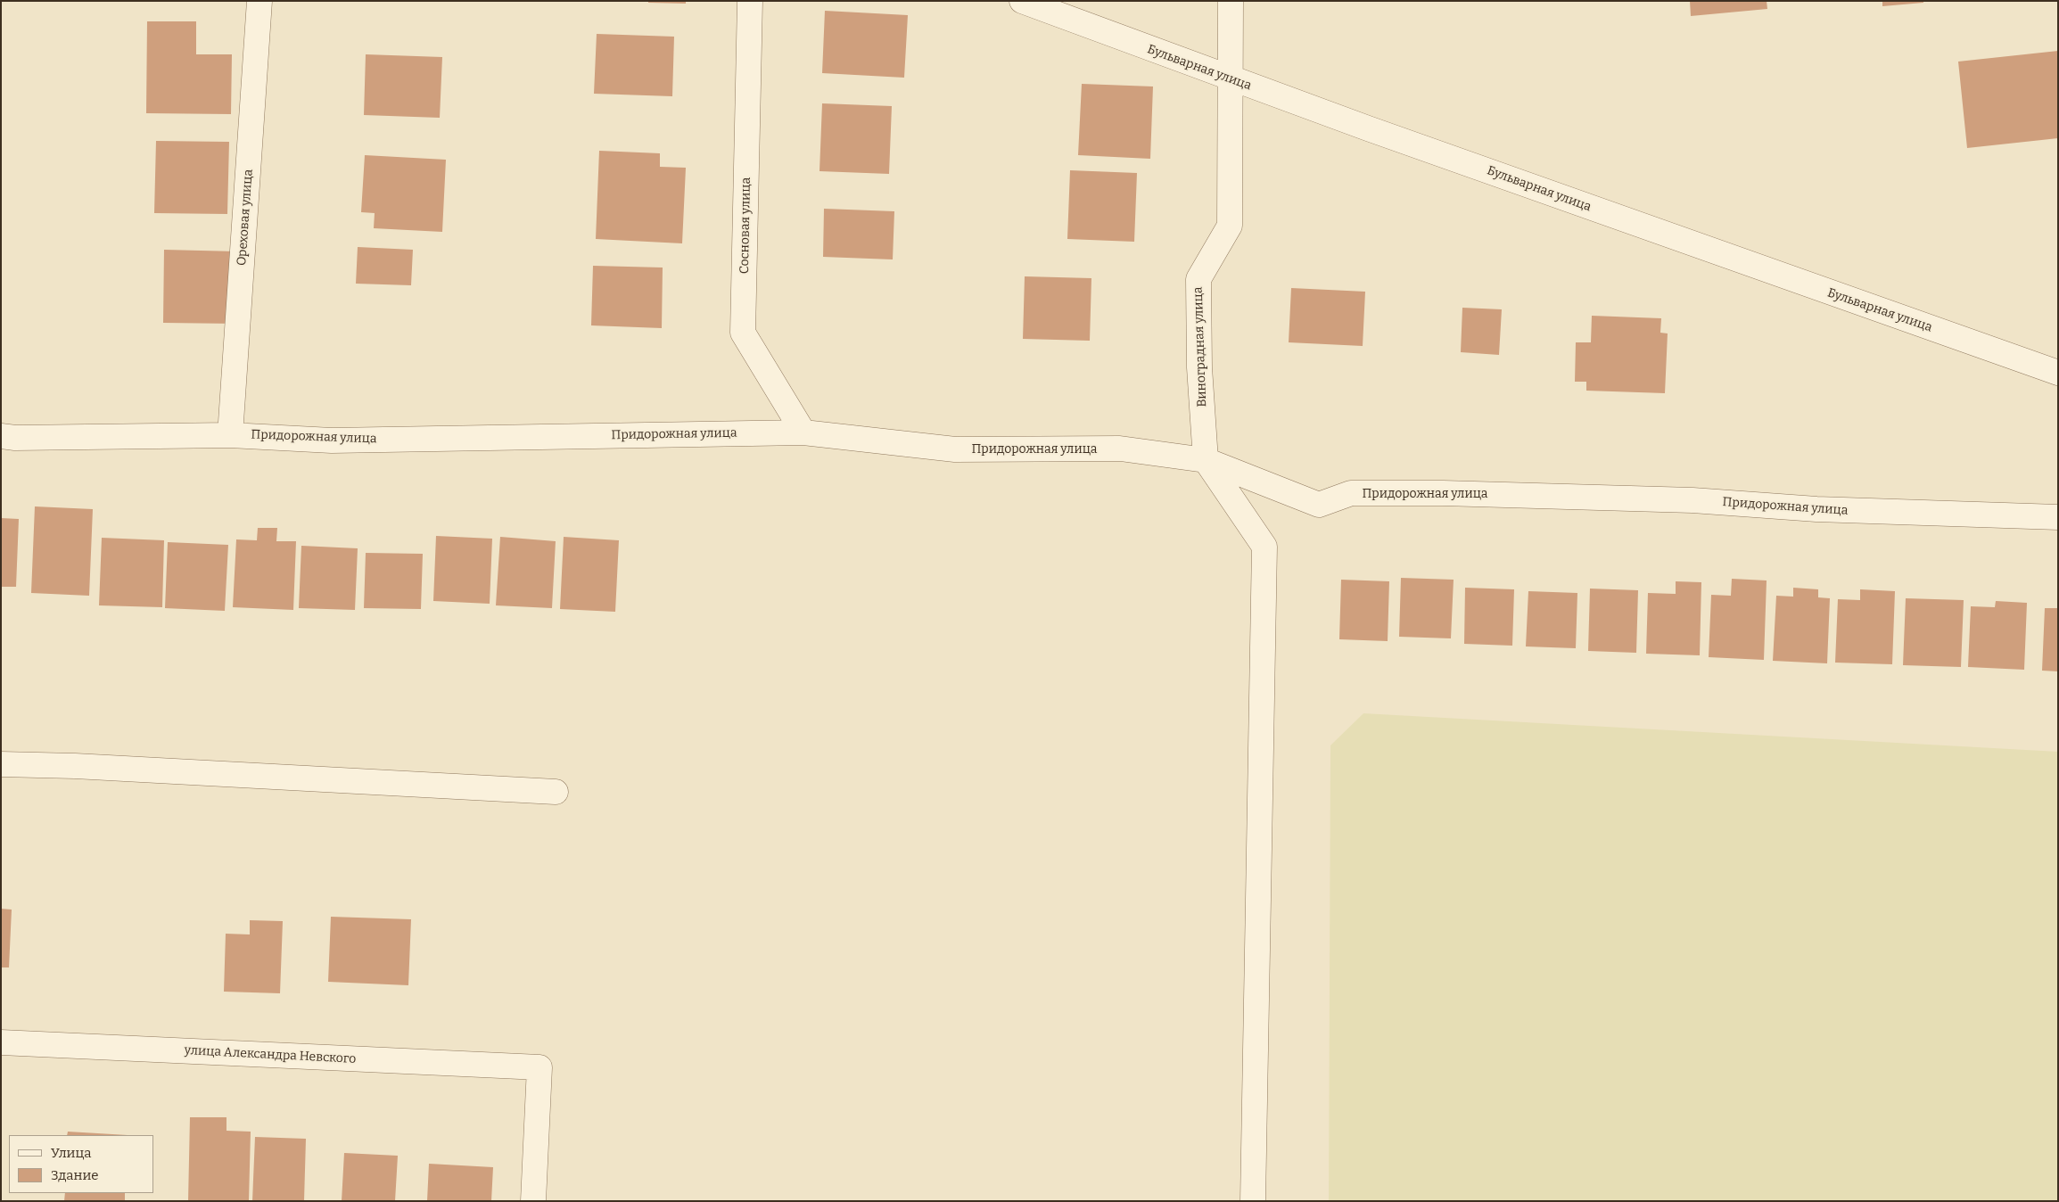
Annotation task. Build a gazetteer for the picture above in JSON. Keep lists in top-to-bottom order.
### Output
{
  "streets": {
    "street": [
      "Бульварная улица",
      "Ореховая улица",
      "Сосновая улица",
      "Виноградная улица",
      "Придорожная улица",
      "улица Александра Невского"
    ]
  },
  "crossings": [
    ["Бульварная улица", "Виноградная улица"],
    ["Ореховая улица", "Придорожная улица"],
    ["Сосновая улица", "Придорожная улица"],
    ["Виноградная улица", "Придорожная улица"]
  ],
  "legend": ["Улица", "Здание"]
}
